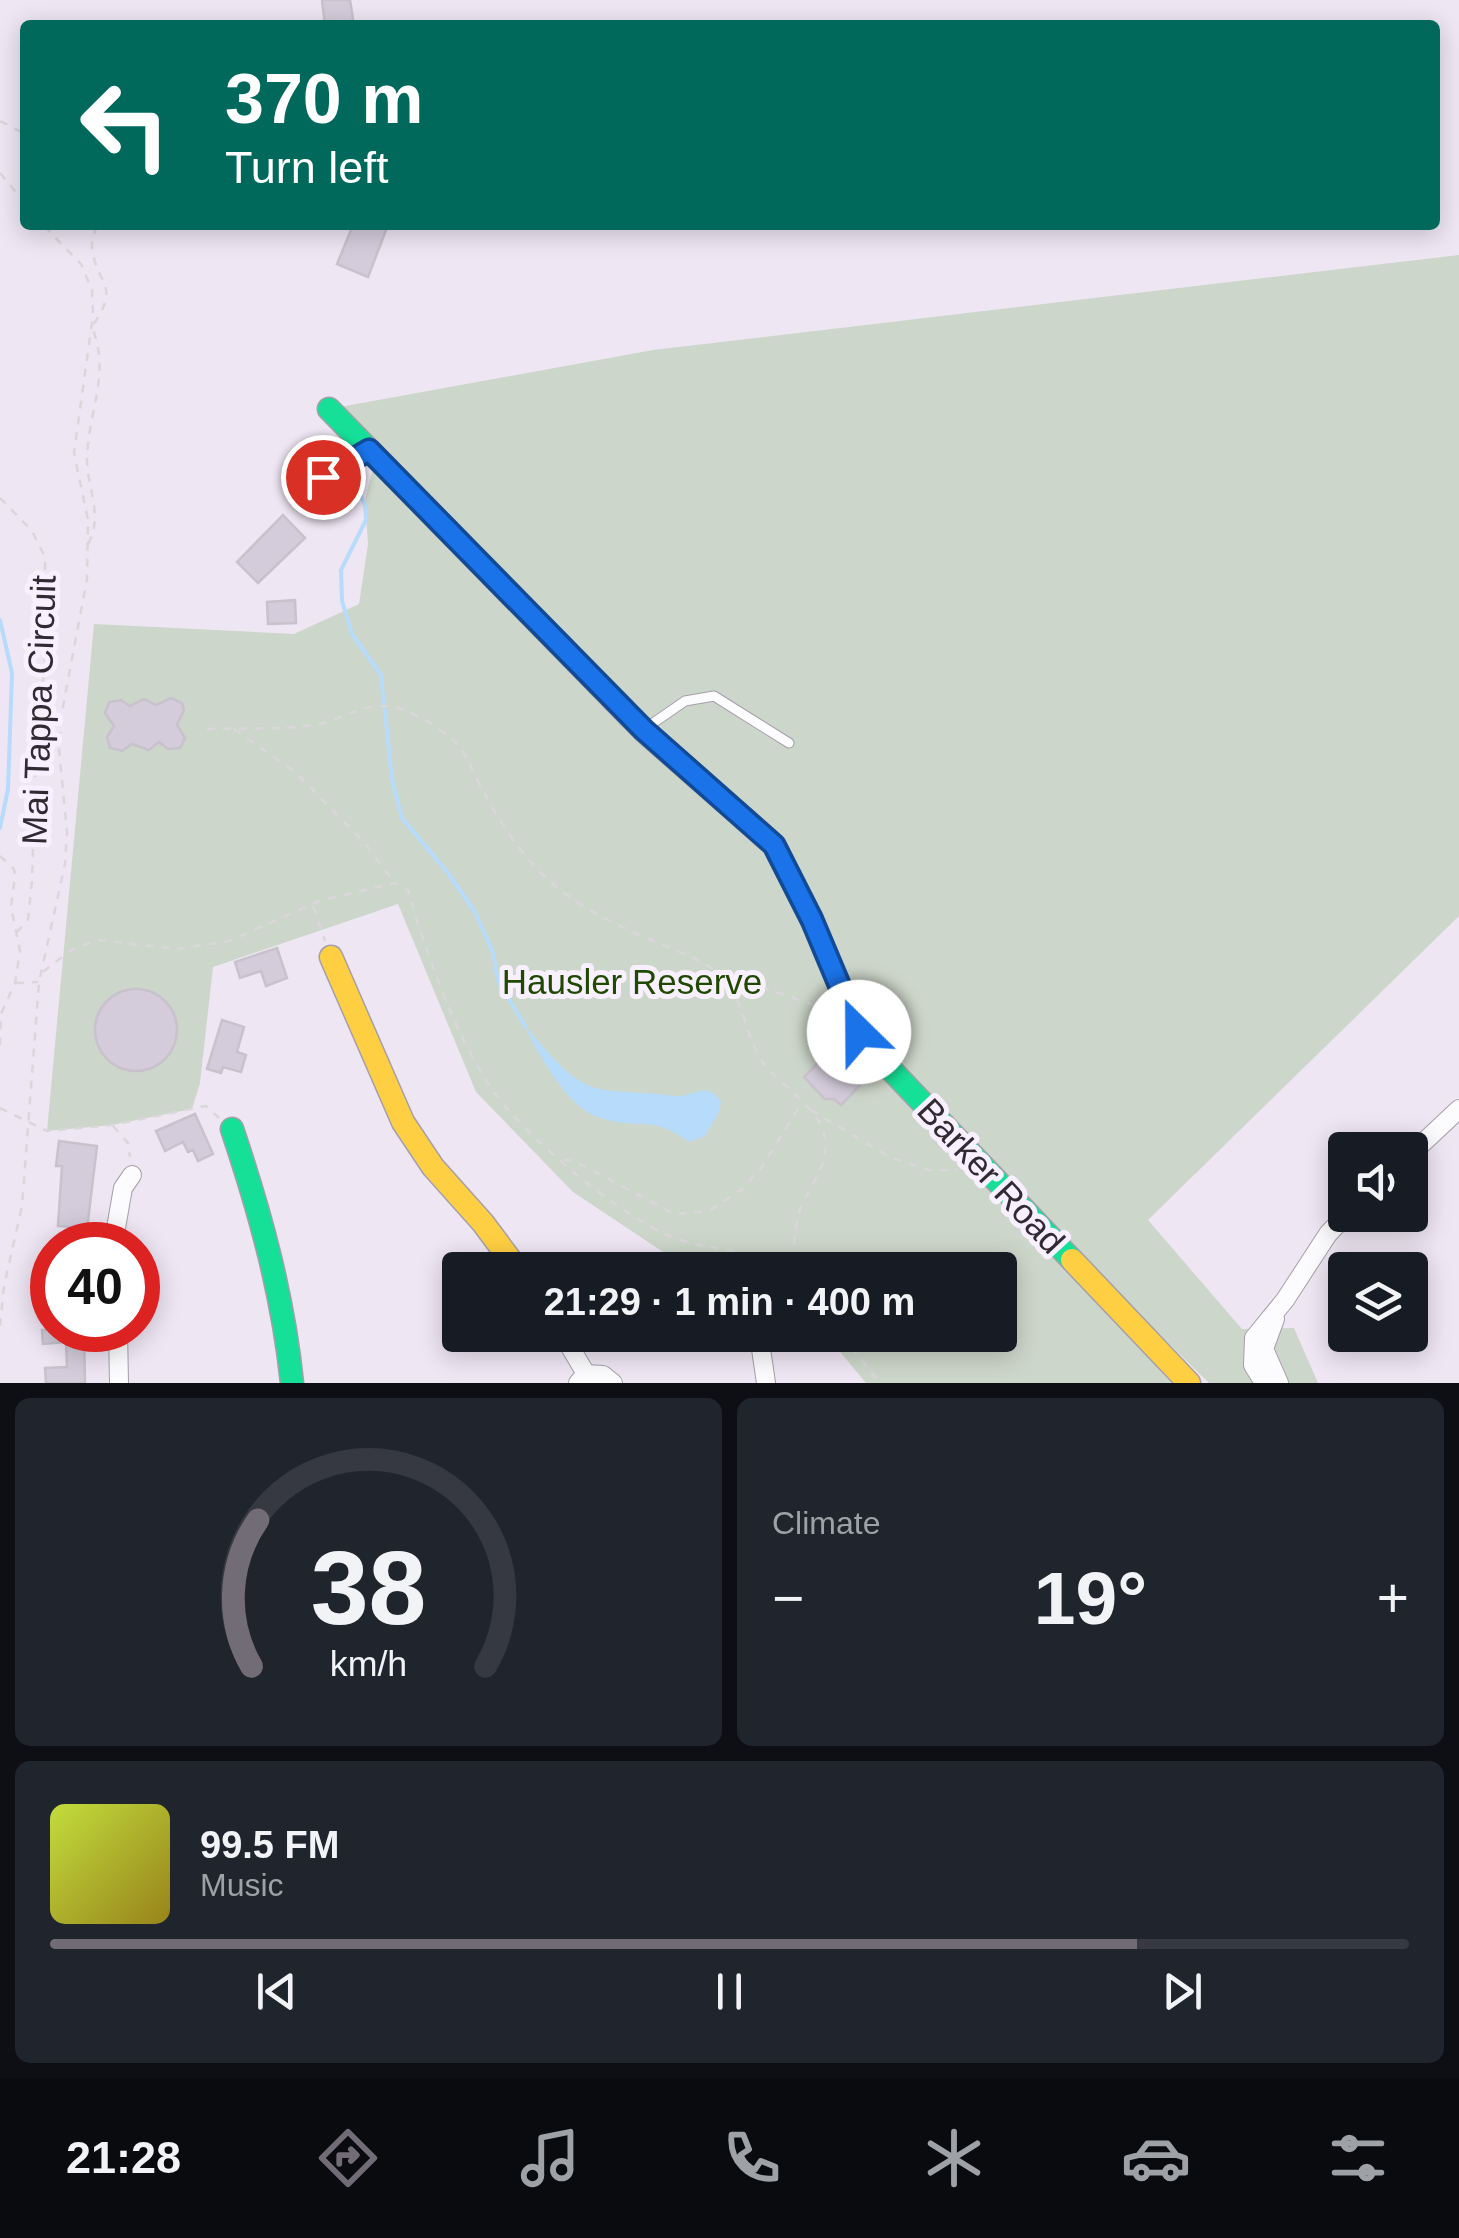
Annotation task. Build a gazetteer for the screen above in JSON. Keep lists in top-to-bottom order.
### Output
{
  "streets": {
    "street": ["Barker Road"],
    "path": ["Mai Tappa Circuit"]
  },
  "parks": ["Hausler Reserve"],
  "page": {
    "turn": ["370 m", "Turn left"],
    "limit": "40",
    "trip": "21:29 · 1 min · 400 m",
    "tile": "Climate",
    "heat": ["−", "19°", "+"],
    "song": ["99.5 FM", "Music"],
    "tabs": "21:28",
    "gauge": ["38", "km/h"]
  }
}
